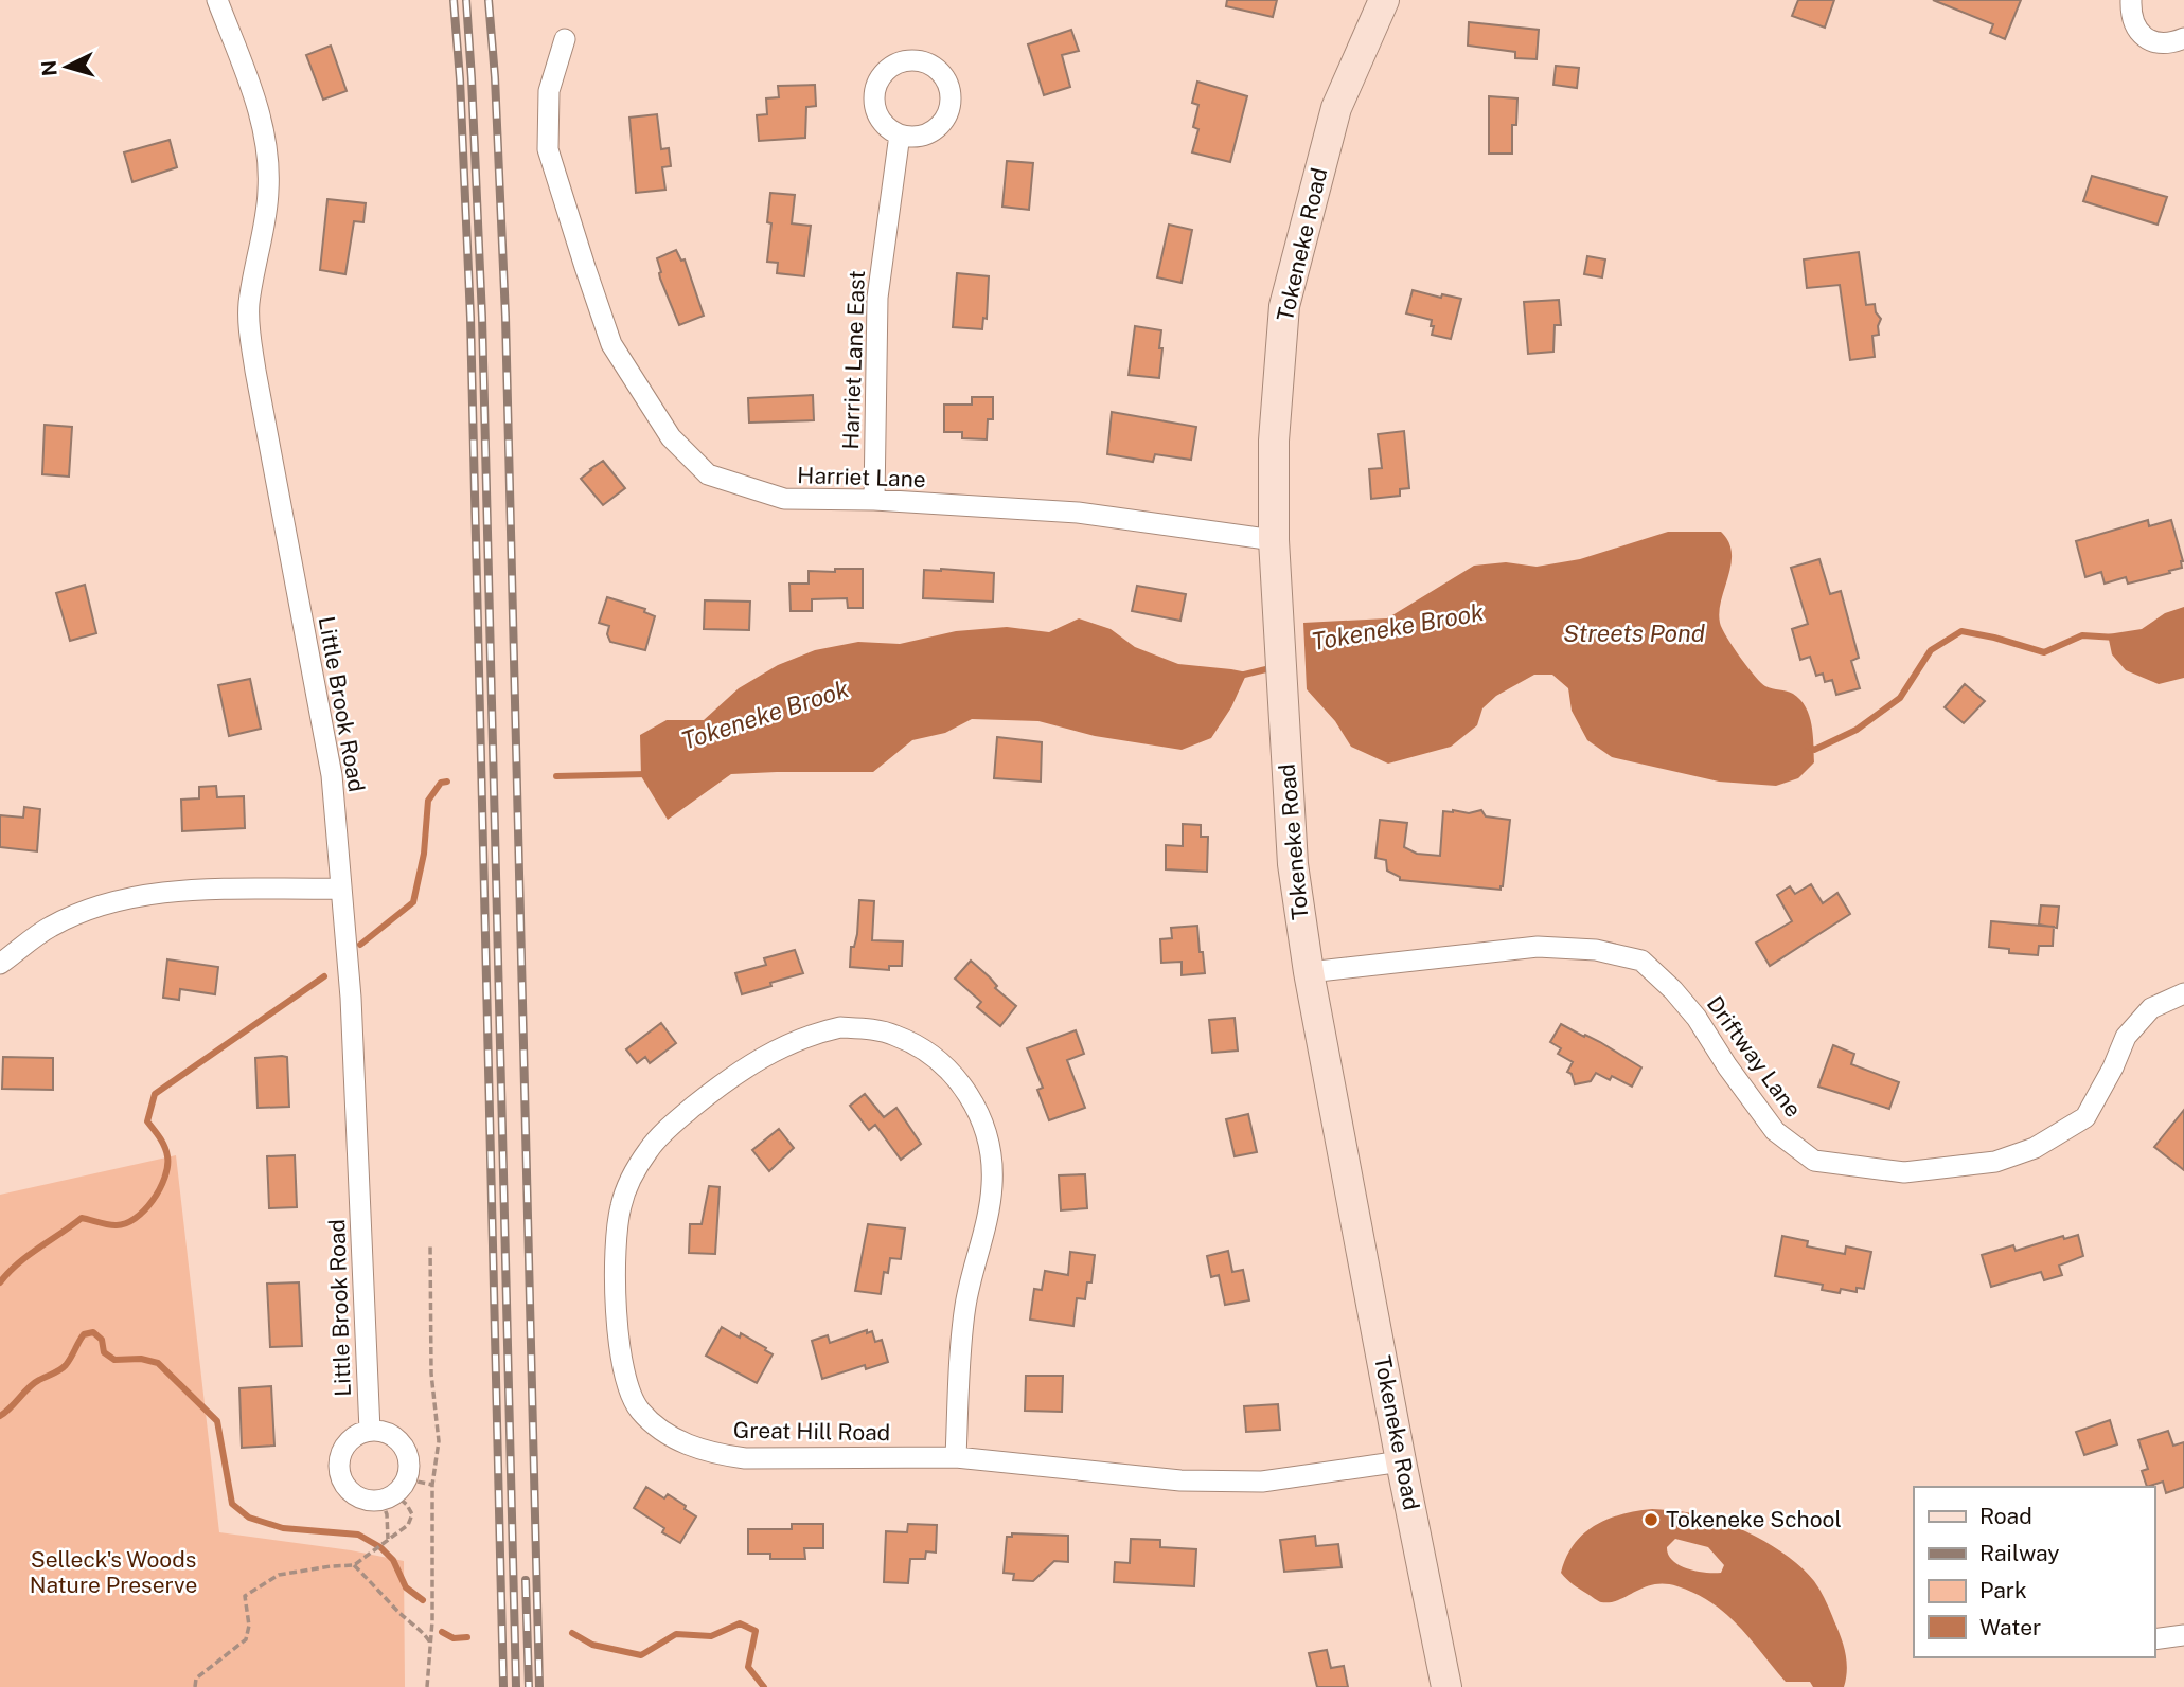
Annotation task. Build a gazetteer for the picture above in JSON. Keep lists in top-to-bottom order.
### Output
{
  "streets": {
    "main road": ["Tokeneke Road"],
    "street": [
      "Harriet Lane East",
      "Harriet Lane",
      "Little Brook Road",
      "Driftway Lane",
      "Great Hill Road"
    ]
  },
  "crossings": [
    ["Tokeneke Road", "Harriet Lane"],
    ["Tokeneke Road", "Driftway Lane"],
    ["Tokeneke Road", "Great Hill Road"],
    ["Harriet Lane East", "Harriet Lane"]
  ],
  "water": ["Tokeneke Brook", "Streets Pond"],
  "parks": ["Selleck's Woods Nature Preserve"],
  "places": ["Tokeneke School"],
  "legend": [
    "Road",
    "Railway",
    "Park",
    "Water"
  ],
  "north": "left"
}
